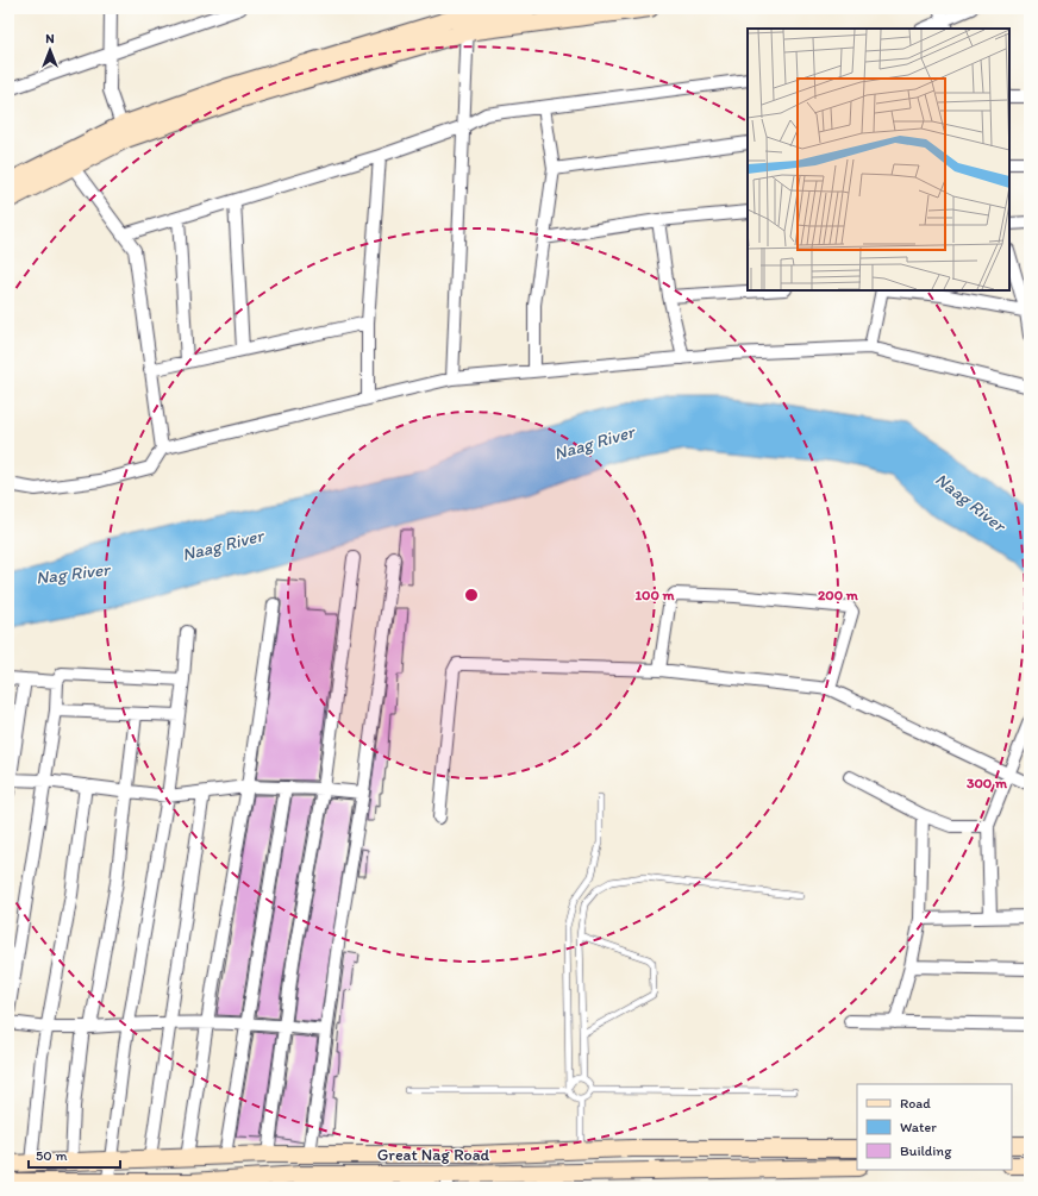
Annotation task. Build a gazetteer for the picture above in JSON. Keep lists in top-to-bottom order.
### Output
{
  "streets": {
    "main road": ["Great Nag Road"]
  },
  "water": ["Naag River", "Nag River"],
  "legend": ["Road", "Water", "Building"],
  "scale_bar": "50 m",
  "north": "top",
  "rings": ["100 m", "200 m", "300 m"]
}
